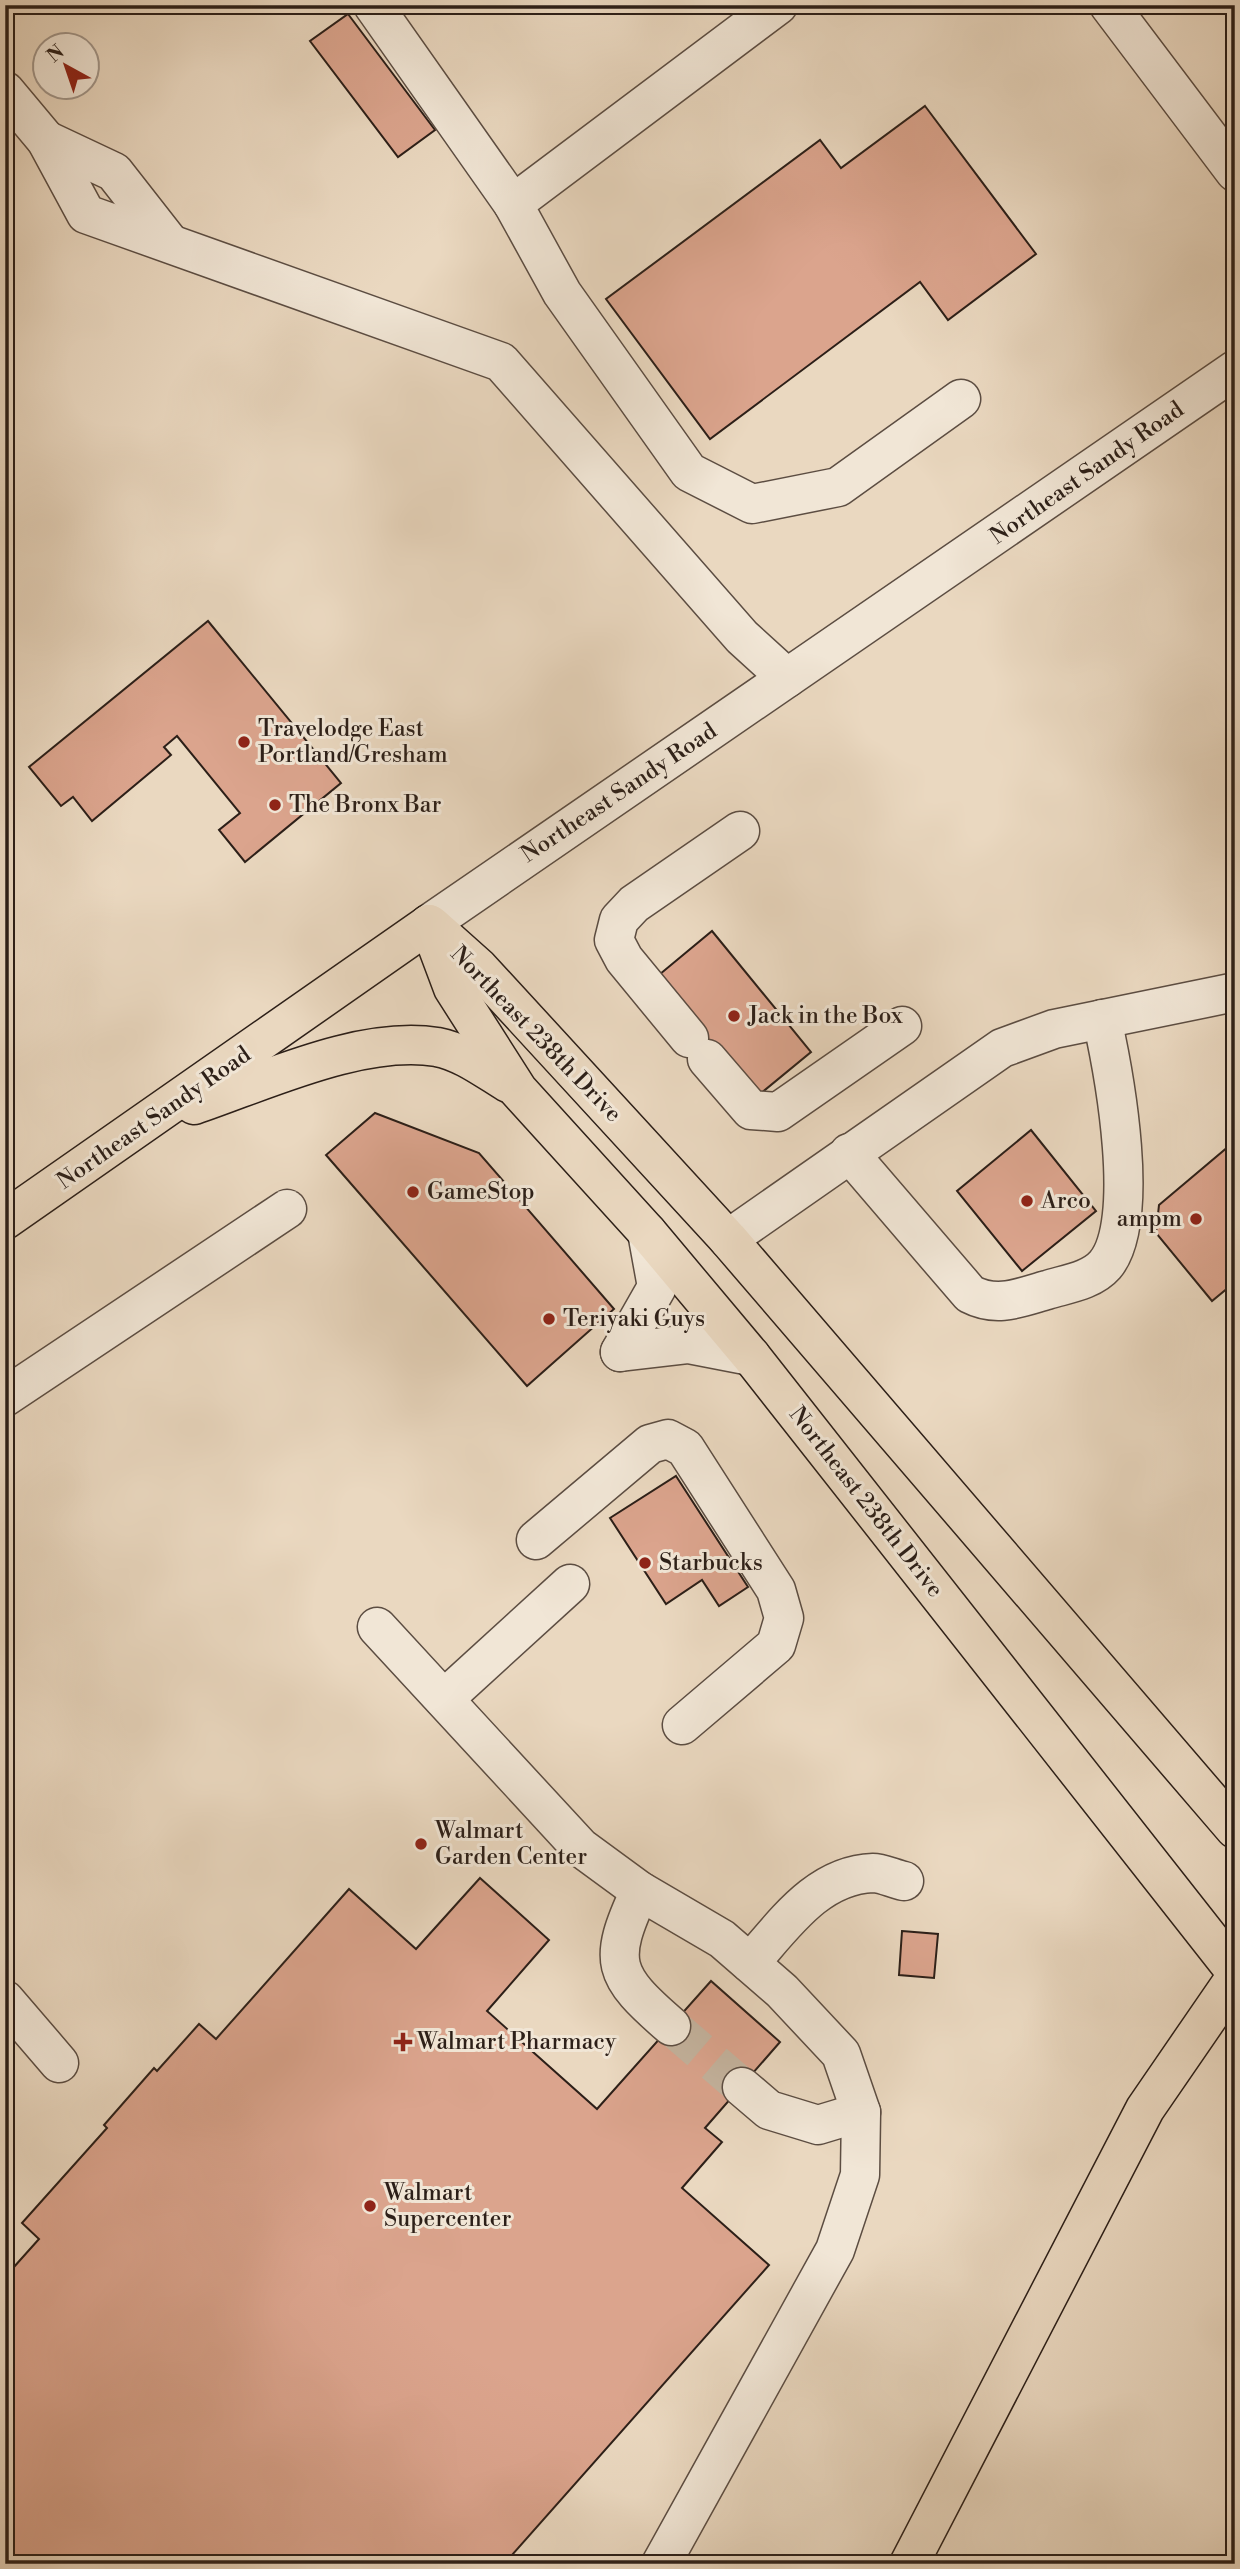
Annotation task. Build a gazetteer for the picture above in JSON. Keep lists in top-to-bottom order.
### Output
{
  "streets": {
    "main road": ["Northeast Sandy Road", "Northeast 238th Drive"]
  },
  "crossings": [
    ["Northeast Sandy Road", "Northeast 238th Drive"]
  ],
  "places": {
    "other": [
      "Travelodge East Portland/Gresham",
      "The Bronx Bar",
      "Jack in the Box",
      "GameStop",
      "Arco",
      "ampm",
      "Teriyaki Guys",
      "Starbucks",
      "Walmart Garden Center",
      "Walmart Supercenter"
    ],
    "health": ["Walmart Pharmacy"]
  },
  "north": "top left"
}
